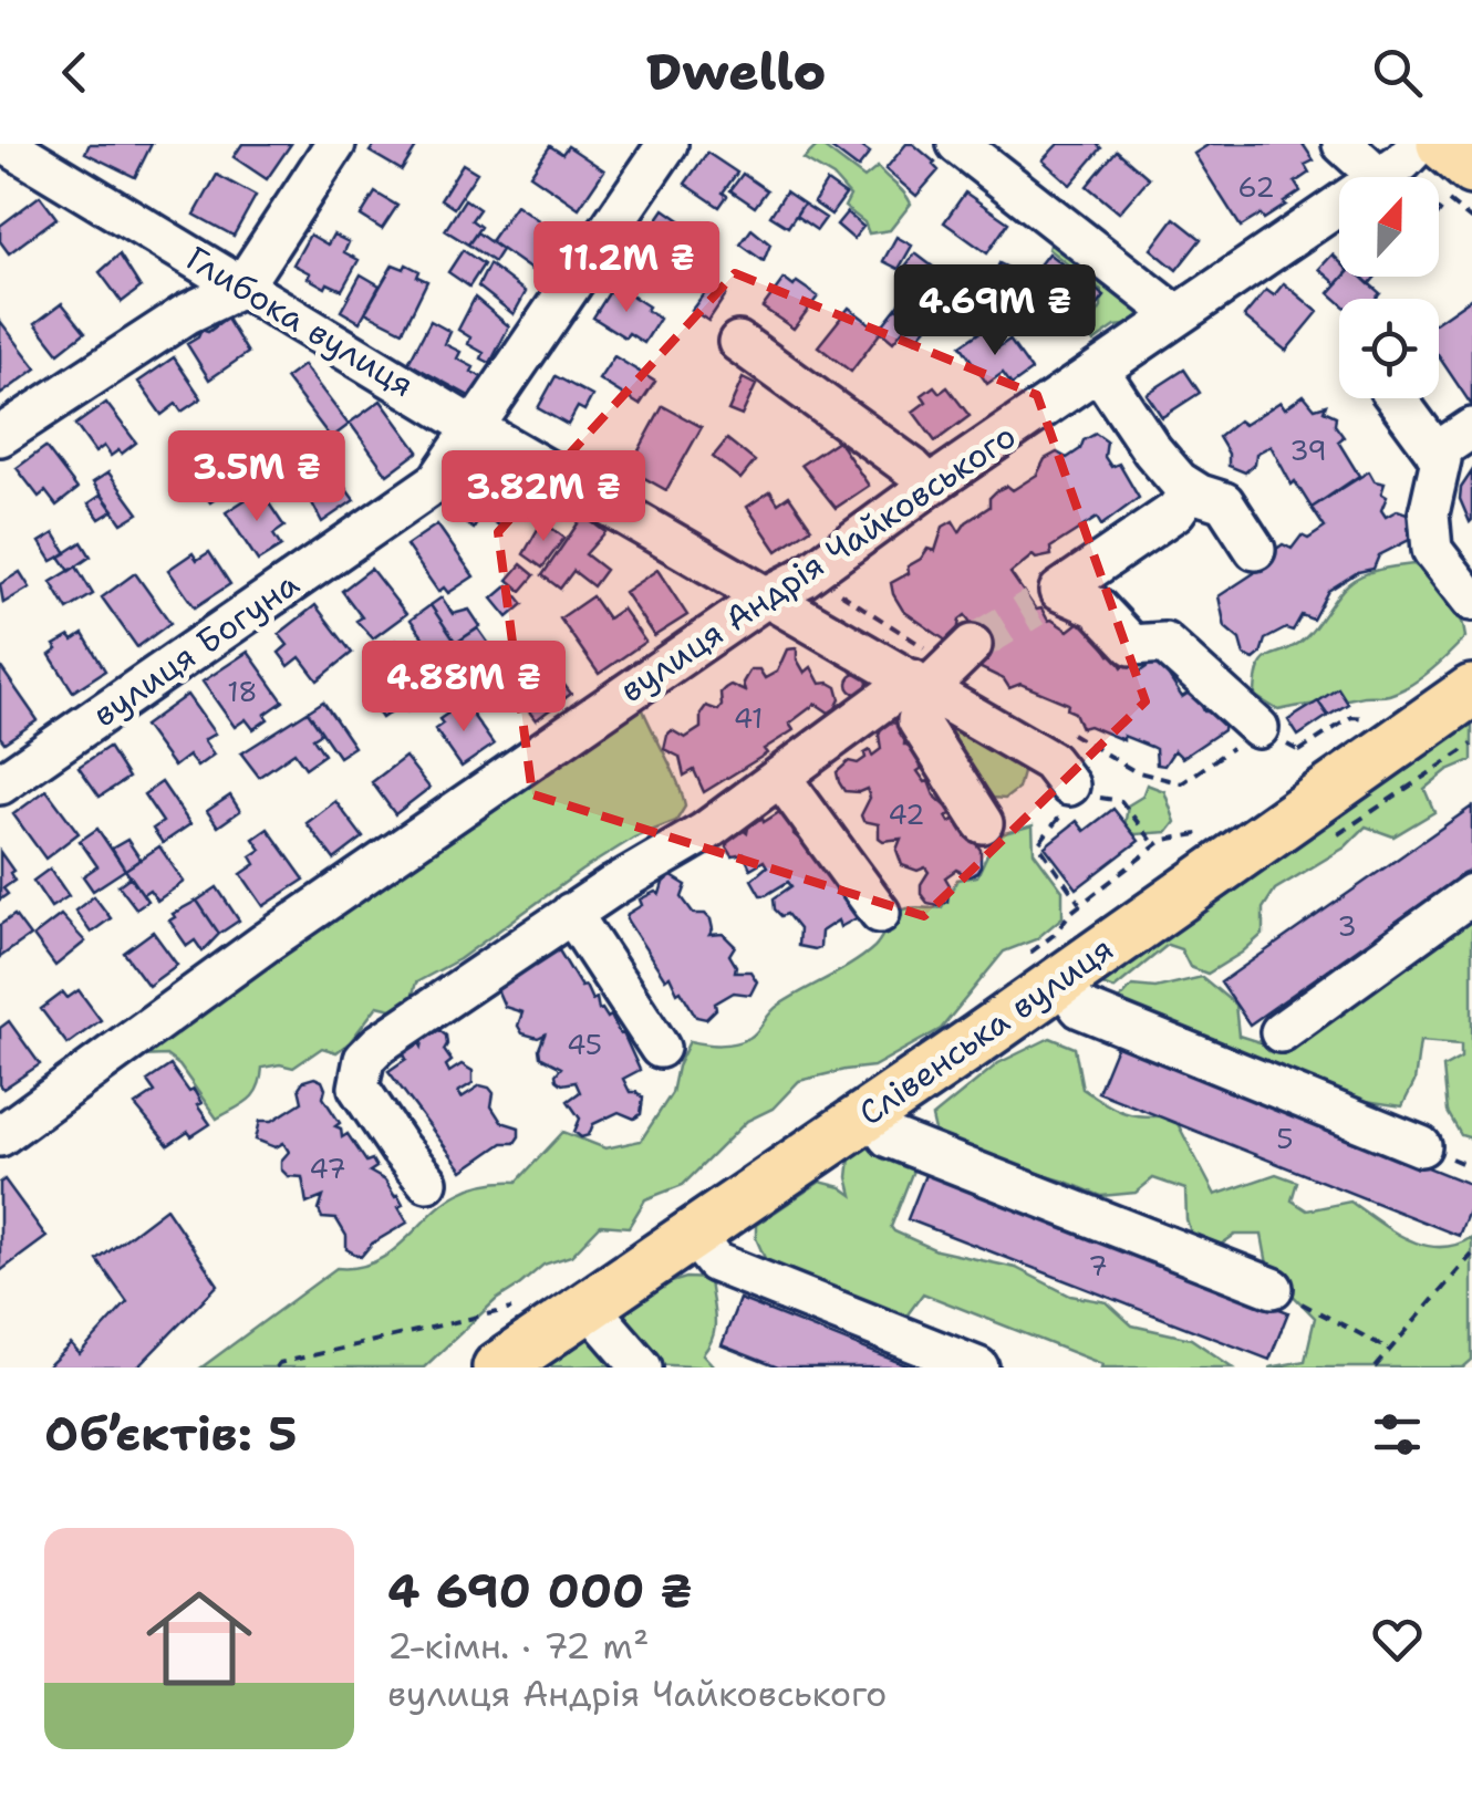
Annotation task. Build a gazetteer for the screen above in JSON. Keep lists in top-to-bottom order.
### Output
{
  "streets": {
    "main road": ["Слівенська вулиця"],
    "street": ["Глибока вулиця", "вулиця Андрія Чайковського", "вулиця Богуна"]
  },
  "crossings": [
    ["Глибока вулиця", "вулиця Андрія Чайковського"],
    ["Глибока вулиця", "вулиця Богуна"]
  ],
  "house_numbers": [
    "62",
    "39",
    "18",
    "41",
    "42",
    "3",
    "45",
    "5",
    "47",
    "7"
  ],
  "north": "top",
  "page": {
    "header": "Dwello",
    "price": [
      "11.2M ₴",
      "4.69M ₴",
      "3.5M ₴",
      "3.82M ₴",
      "4.88M ₴"
    ],
    "heading": "Об’єктів: 5",
    "list": [
      {
        "name": "4 690 000 ₴",
        "note": "2-кімн. · 72 m² · вулиця Андрія Чайковського"
      }
    ]
  }
}
